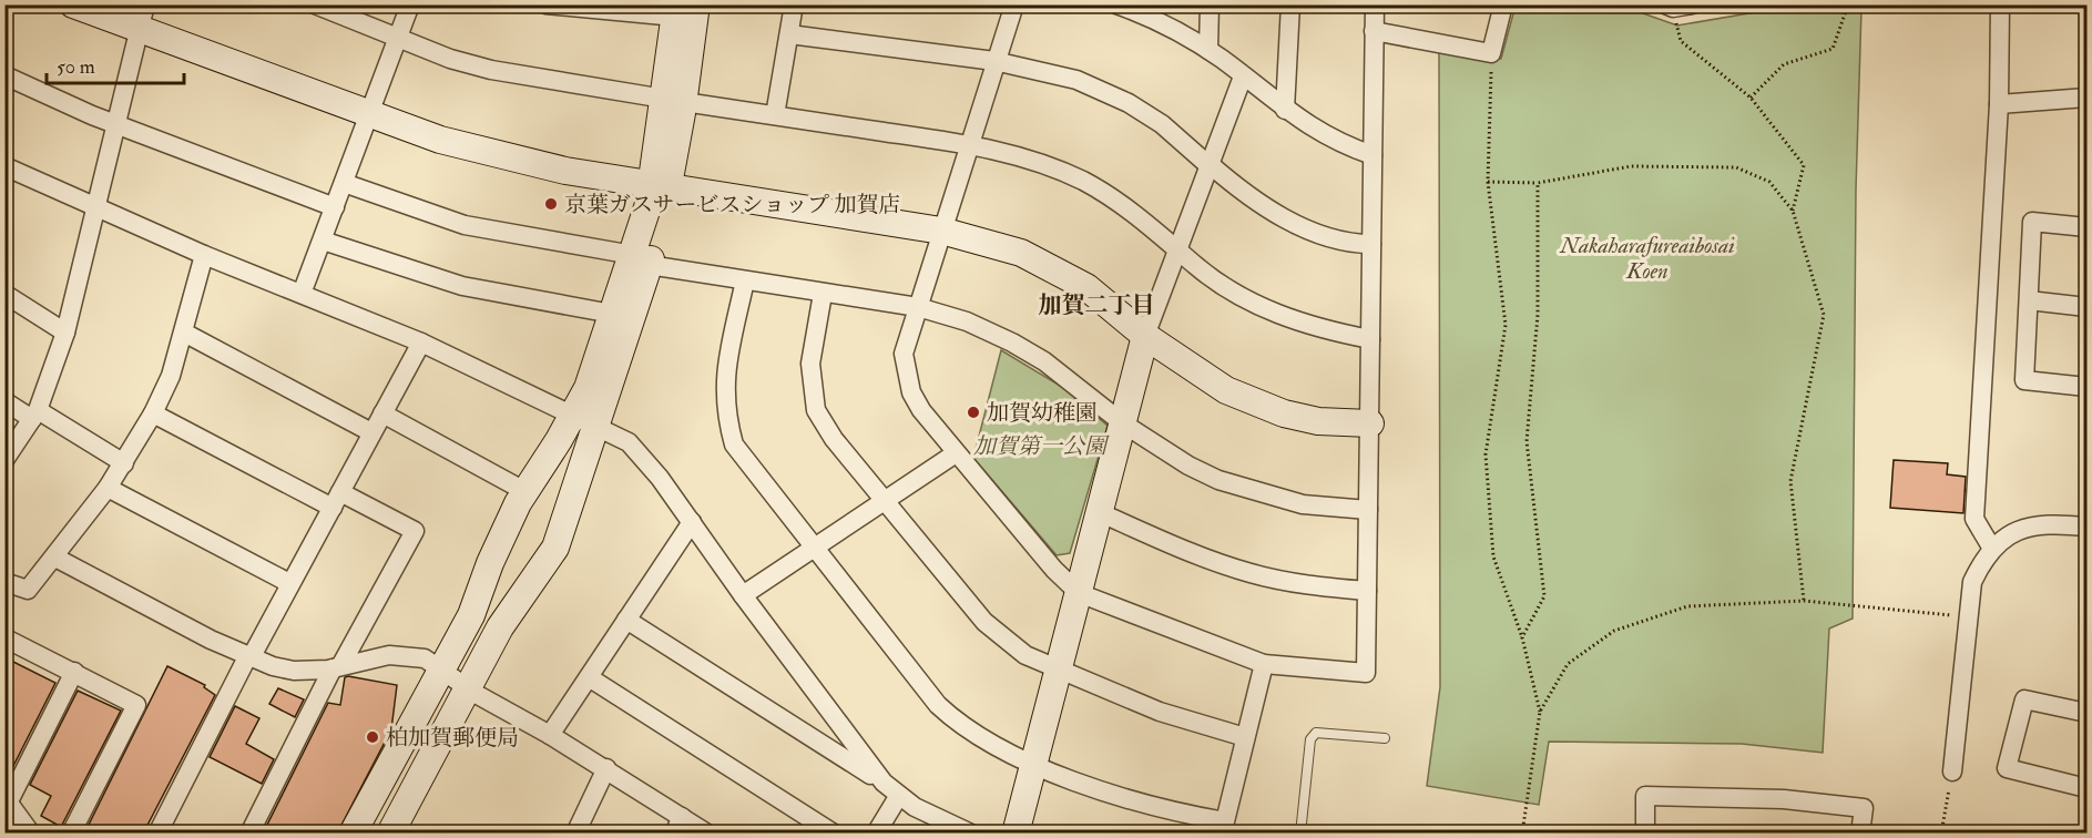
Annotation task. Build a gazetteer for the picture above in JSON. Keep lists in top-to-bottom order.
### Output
{
  "districts": ["加賀二丁目"],
  "parks": ["Nakaharafureaibosai Koen", "加賀第一公園"],
  "places": ["京葉ガスサービスショップ 加賀店", "加賀幼稚園", "柏加賀郵便局"],
  "scale_bar": "50 m"
}
